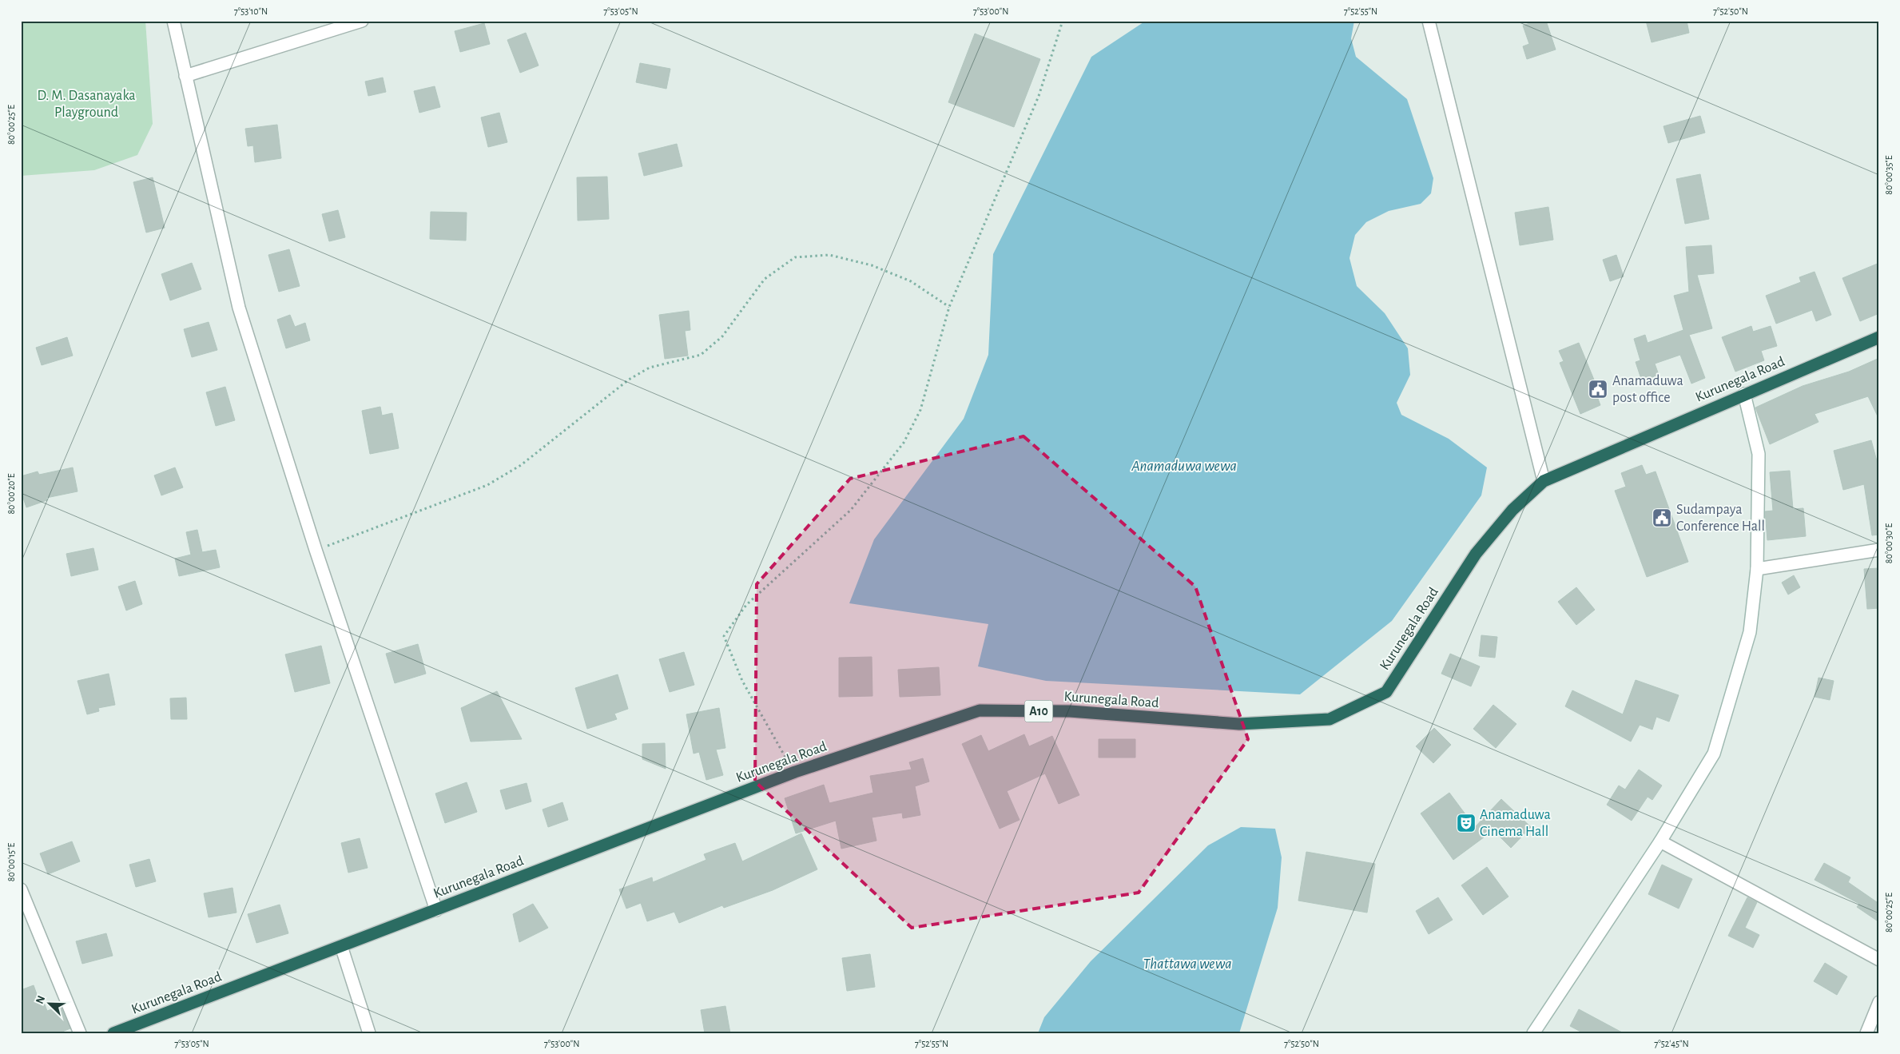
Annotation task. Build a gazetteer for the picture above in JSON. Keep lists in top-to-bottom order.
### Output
{
  "streets": {
    "highway": ["Kurunegala Road", "A10"]
  },
  "water": ["Anamaduwa wewa", "Thattawa wewa"],
  "parks": ["D. M. Dasanayaka Playground"],
  "places": {
    "public building": ["Anamaduwa post office", "Sudampaya Conference Hall"],
    "theatre": ["Anamaduwa Cinema Hall"]
  },
  "north": "top left",
  "coordinates": [
    "7°53'10\"N",
    "7°53'05\"N",
    "7°53'00\"N",
    "7°52'55\"N",
    "7°52'50\"N",
    "80°00'25\"E",
    "80°00'35\"E",
    "80°00'20\"E",
    "80°00'30\"E",
    "80°00'15\"E",
    "7°52'45\"N"
  ]
}
